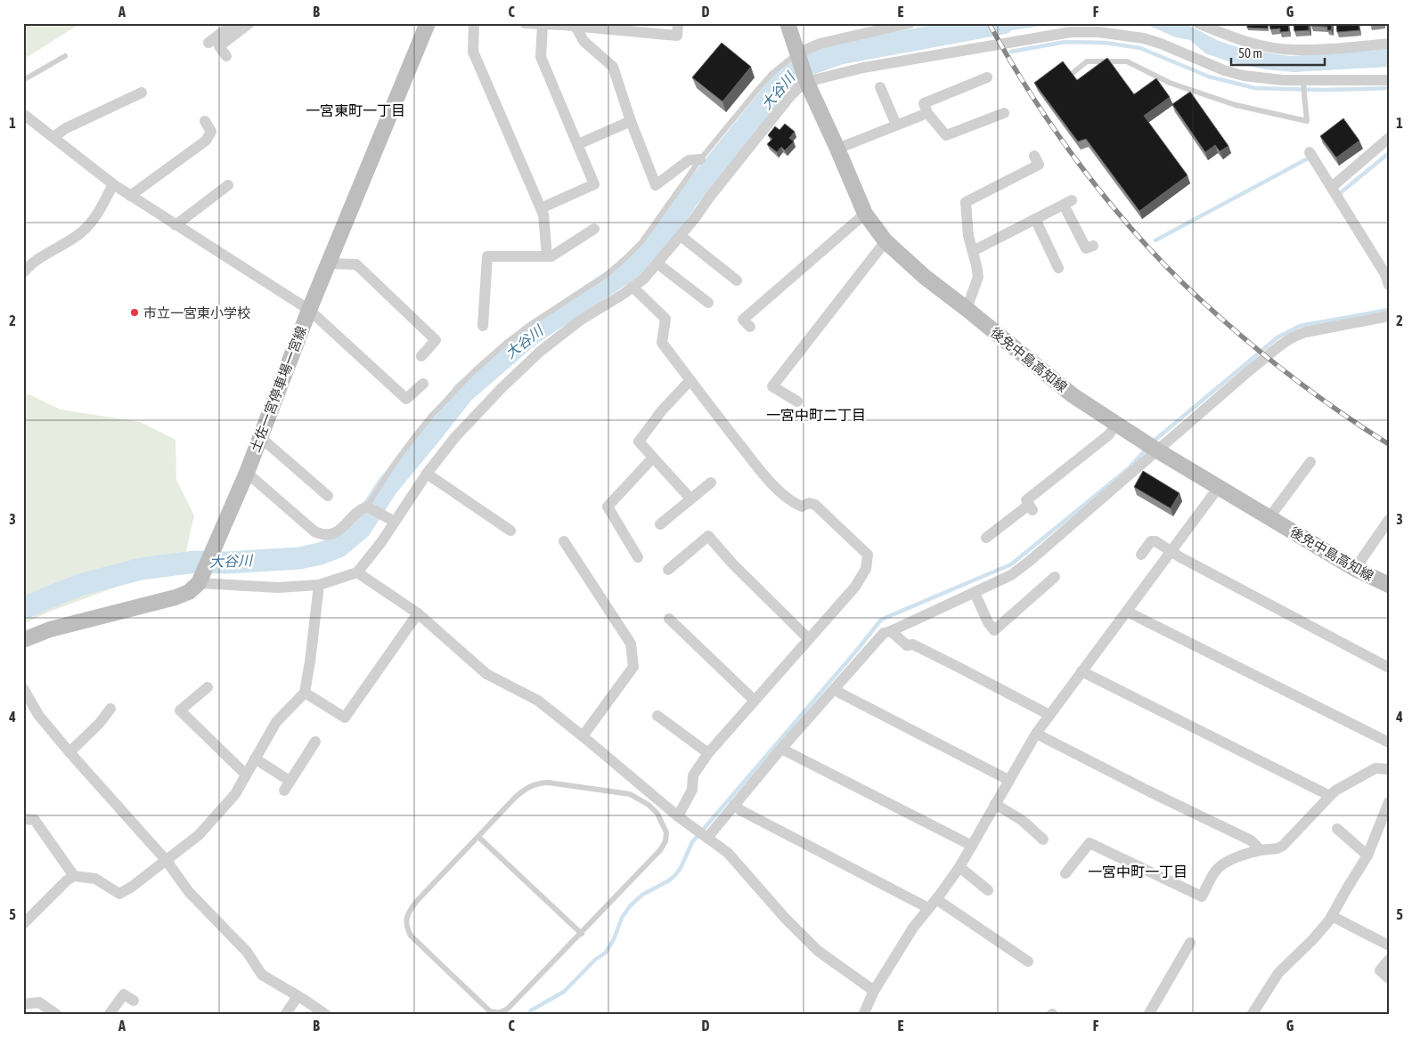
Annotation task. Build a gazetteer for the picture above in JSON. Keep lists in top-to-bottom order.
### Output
{
  "streets": {
    "main road": ["後免中島高知線", "土佐一宮停車場一宮線"]
  },
  "districts": ["一宮東町一丁目", "一宮中町二丁目", "一宮中町一丁目"],
  "water": ["大谷川"],
  "places": ["市立一宮東小学校"],
  "scale_bar": "50 m",
  "grid": {
    "columns": [
      "A",
      "B",
      "C",
      "D",
      "E",
      "F",
      "G"
    ],
    "rows": [
      "1",
      "2",
      "3",
      "4",
      "5"
    ]
  }
}
